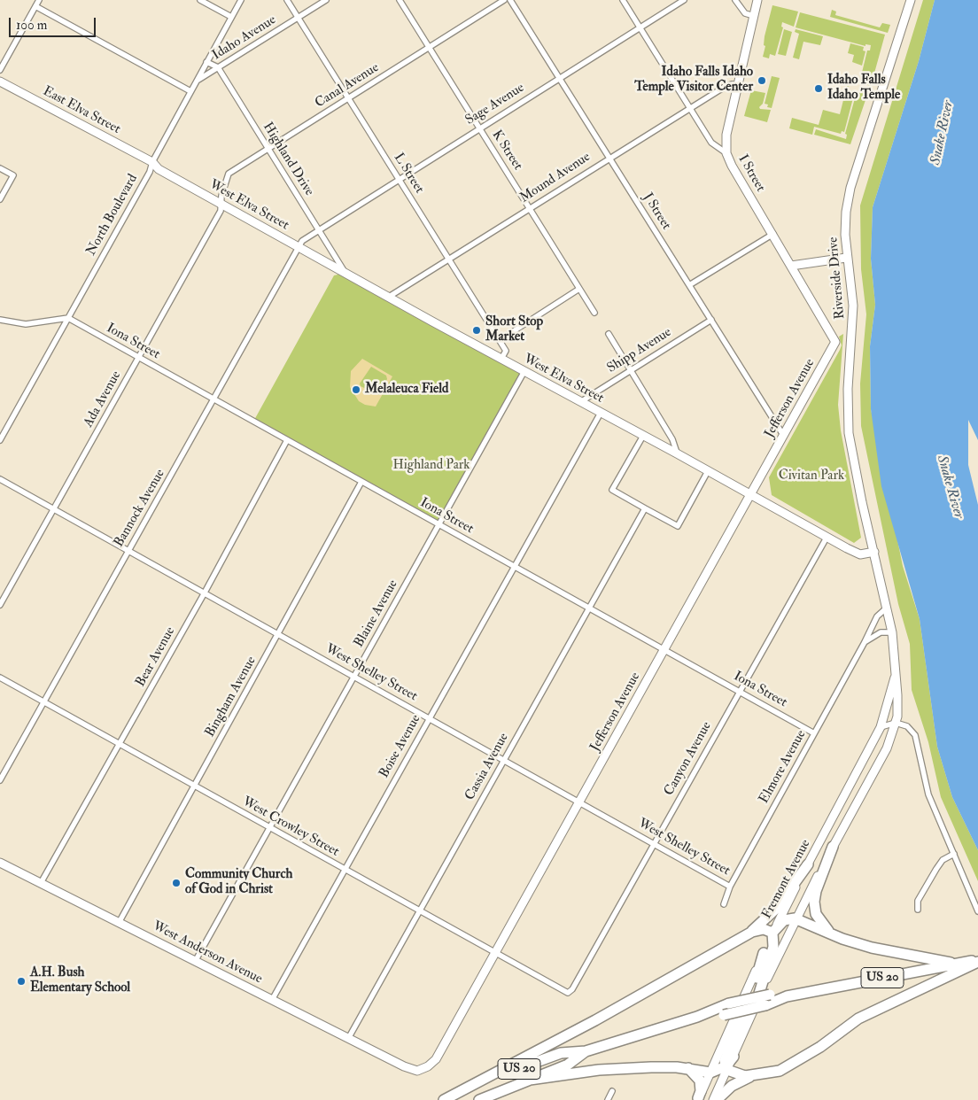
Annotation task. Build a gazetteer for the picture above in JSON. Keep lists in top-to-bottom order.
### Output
{
  "streets": {
    "highway": ["US 20"],
    "street": [
      "Idaho Avenue",
      "Canal Avenue",
      "Sage Avenue",
      "East Elva Street",
      "K Street",
      "Highland Drive",
      "L Street",
      "I Street",
      "Mound Avenue",
      "West Elva Street",
      "J Street",
      "North Boulevard",
      "Riverside Drive",
      "Iona Street",
      "Shipp Avenue",
      "Jefferson Avenue",
      "Ada Avenue",
      "Bannock Avenue",
      "Blaine Avenue",
      "Bear Avenue",
      "West Shelley Street",
      "Bingham Avenue",
      "Boise Avenue",
      "Canyon Avenue",
      "Cassia Avenue",
      "Elmore Avenue",
      "West Crowley Street",
      "Fremont Avenue",
      "West Anderson Avenue"
    ]
  },
  "crossings": [
    ["Idaho Avenue", "Highland Drive"],
    ["Idaho Avenue", "L Street"],
    ["Idaho Avenue", "North Boulevard"],
    ["Canal Avenue", "K Street"],
    ["Canal Avenue", "Highland Drive"],
    ["Canal Avenue", "L Street"],
    ["Canal Avenue", "West Elva Street"],
    ["Canal Avenue", "Ada Avenue"],
    ["Sage Avenue", "K Street"],
    ["Sage Avenue", "Highland Drive"],
    ["Sage Avenue", "L Street"],
    ["Sage Avenue", "I Street"],
    ["Sage Avenue", "West Elva Street"],
    ["Sage Avenue", "J Street"],
    ["Sage Avenue", "Bannock Avenue"],
    ["East Elva Street", "West Elva Street"],
    ["East Elva Street", "North Boulevard"],
    ["K Street", "Mound Avenue"],
    ["Highland Drive", "West Elva Street"],
    ["L Street", "Mound Avenue"],
    ["L Street", "West Elva Street"],
    ["I Street", "Mound Avenue"],
    ["I Street", "Jefferson Avenue"],
    ["Mound Avenue", "West Elva Street"],
    ["Mound Avenue", "J Street"],
    ["West Elva Street", "North Boulevard"],
    ["West Elva Street", "Riverside Drive"],
    ["West Elva Street", "Shipp Avenue"],
    ["West Elva Street", "Jefferson Avenue"],
    ["West Elva Street", "Ada Avenue"],
    ["West Elva Street", "Bannock Avenue"],
    ["West Elva Street", "Blaine Avenue"],
    ["West Elva Street", "Boise Avenue"],
    ["West Elva Street", "Canyon Avenue"],
    ["J Street", "Shipp Avenue"],
    ["J Street", "Jefferson Avenue"],
    ["North Boulevard", "Iona Street"],
    ["Riverside Drive", "Fremont Avenue"],
    ["Iona Street", "Jefferson Avenue"],
    ["Iona Street", "Ada Avenue"],
    ["Iona Street", "Bannock Avenue"],
    ["Iona Street", "Blaine Avenue"],
    ["Iona Street", "Bear Avenue"],
    ["Iona Street", "Bingham Avenue"],
    ["Iona Street", "Boise Avenue"],
    ["Iona Street", "Canyon Avenue"],
    ["Iona Street", "Cassia Avenue"],
    ["Iona Street", "Elmore Avenue"],
    ["Jefferson Avenue", "West Shelley Street"],
    ["Jefferson Avenue", "West Crowley Street"],
    ["Jefferson Avenue", "West Anderson Avenue"],
    ["Ada Avenue", "West Shelley Street"],
    ["Bannock Avenue", "West Shelley Street"],
    ["Bannock Avenue", "West Crowley Street"],
    ["Blaine Avenue", "West Shelley Street"],
    ["Blaine Avenue", "West Crowley Street"],
    ["Blaine Avenue", "West Anderson Avenue"],
    ["Bear Avenue", "West Shelley Street"],
    ["Bear Avenue", "West Crowley Street"],
    ["Bear Avenue", "West Anderson Avenue"],
    ["West Shelley Street", "Bingham Avenue"],
    ["West Shelley Street", "Boise Avenue"],
    ["West Shelley Street", "Canyon Avenue"],
    ["West Shelley Street", "Cassia Avenue"],
    ["West Shelley Street", "Elmore Avenue"],
    ["Bingham Avenue", "West Crowley Street"],
    ["Bingham Avenue", "West Anderson Avenue"],
    ["Boise Avenue", "West Crowley Street"],
    ["Boise Avenue", "West Anderson Avenue"],
    ["Canyon Avenue", "West Crowley Street"],
    ["Cassia Avenue", "West Crowley Street"],
    ["Cassia Avenue", "West Anderson Avenue"],
    ["Elmore Avenue", "Fremont Avenue"],
    ["Fremont Avenue", "US 20"]
  ],
  "water": ["Snake River"],
  "parks": ["Highland Park", "Civitan Park"],
  "places": [
    "Idaho Falls Idaho Temple Visitor Center",
    "Idaho Falls Idaho Temple",
    "Short Stop Market",
    "Melaleuca Field",
    "Community Church of God in Christ",
    "A.H. Bush Elementary School"
  ],
  "scale_bar": "100 m"
}
